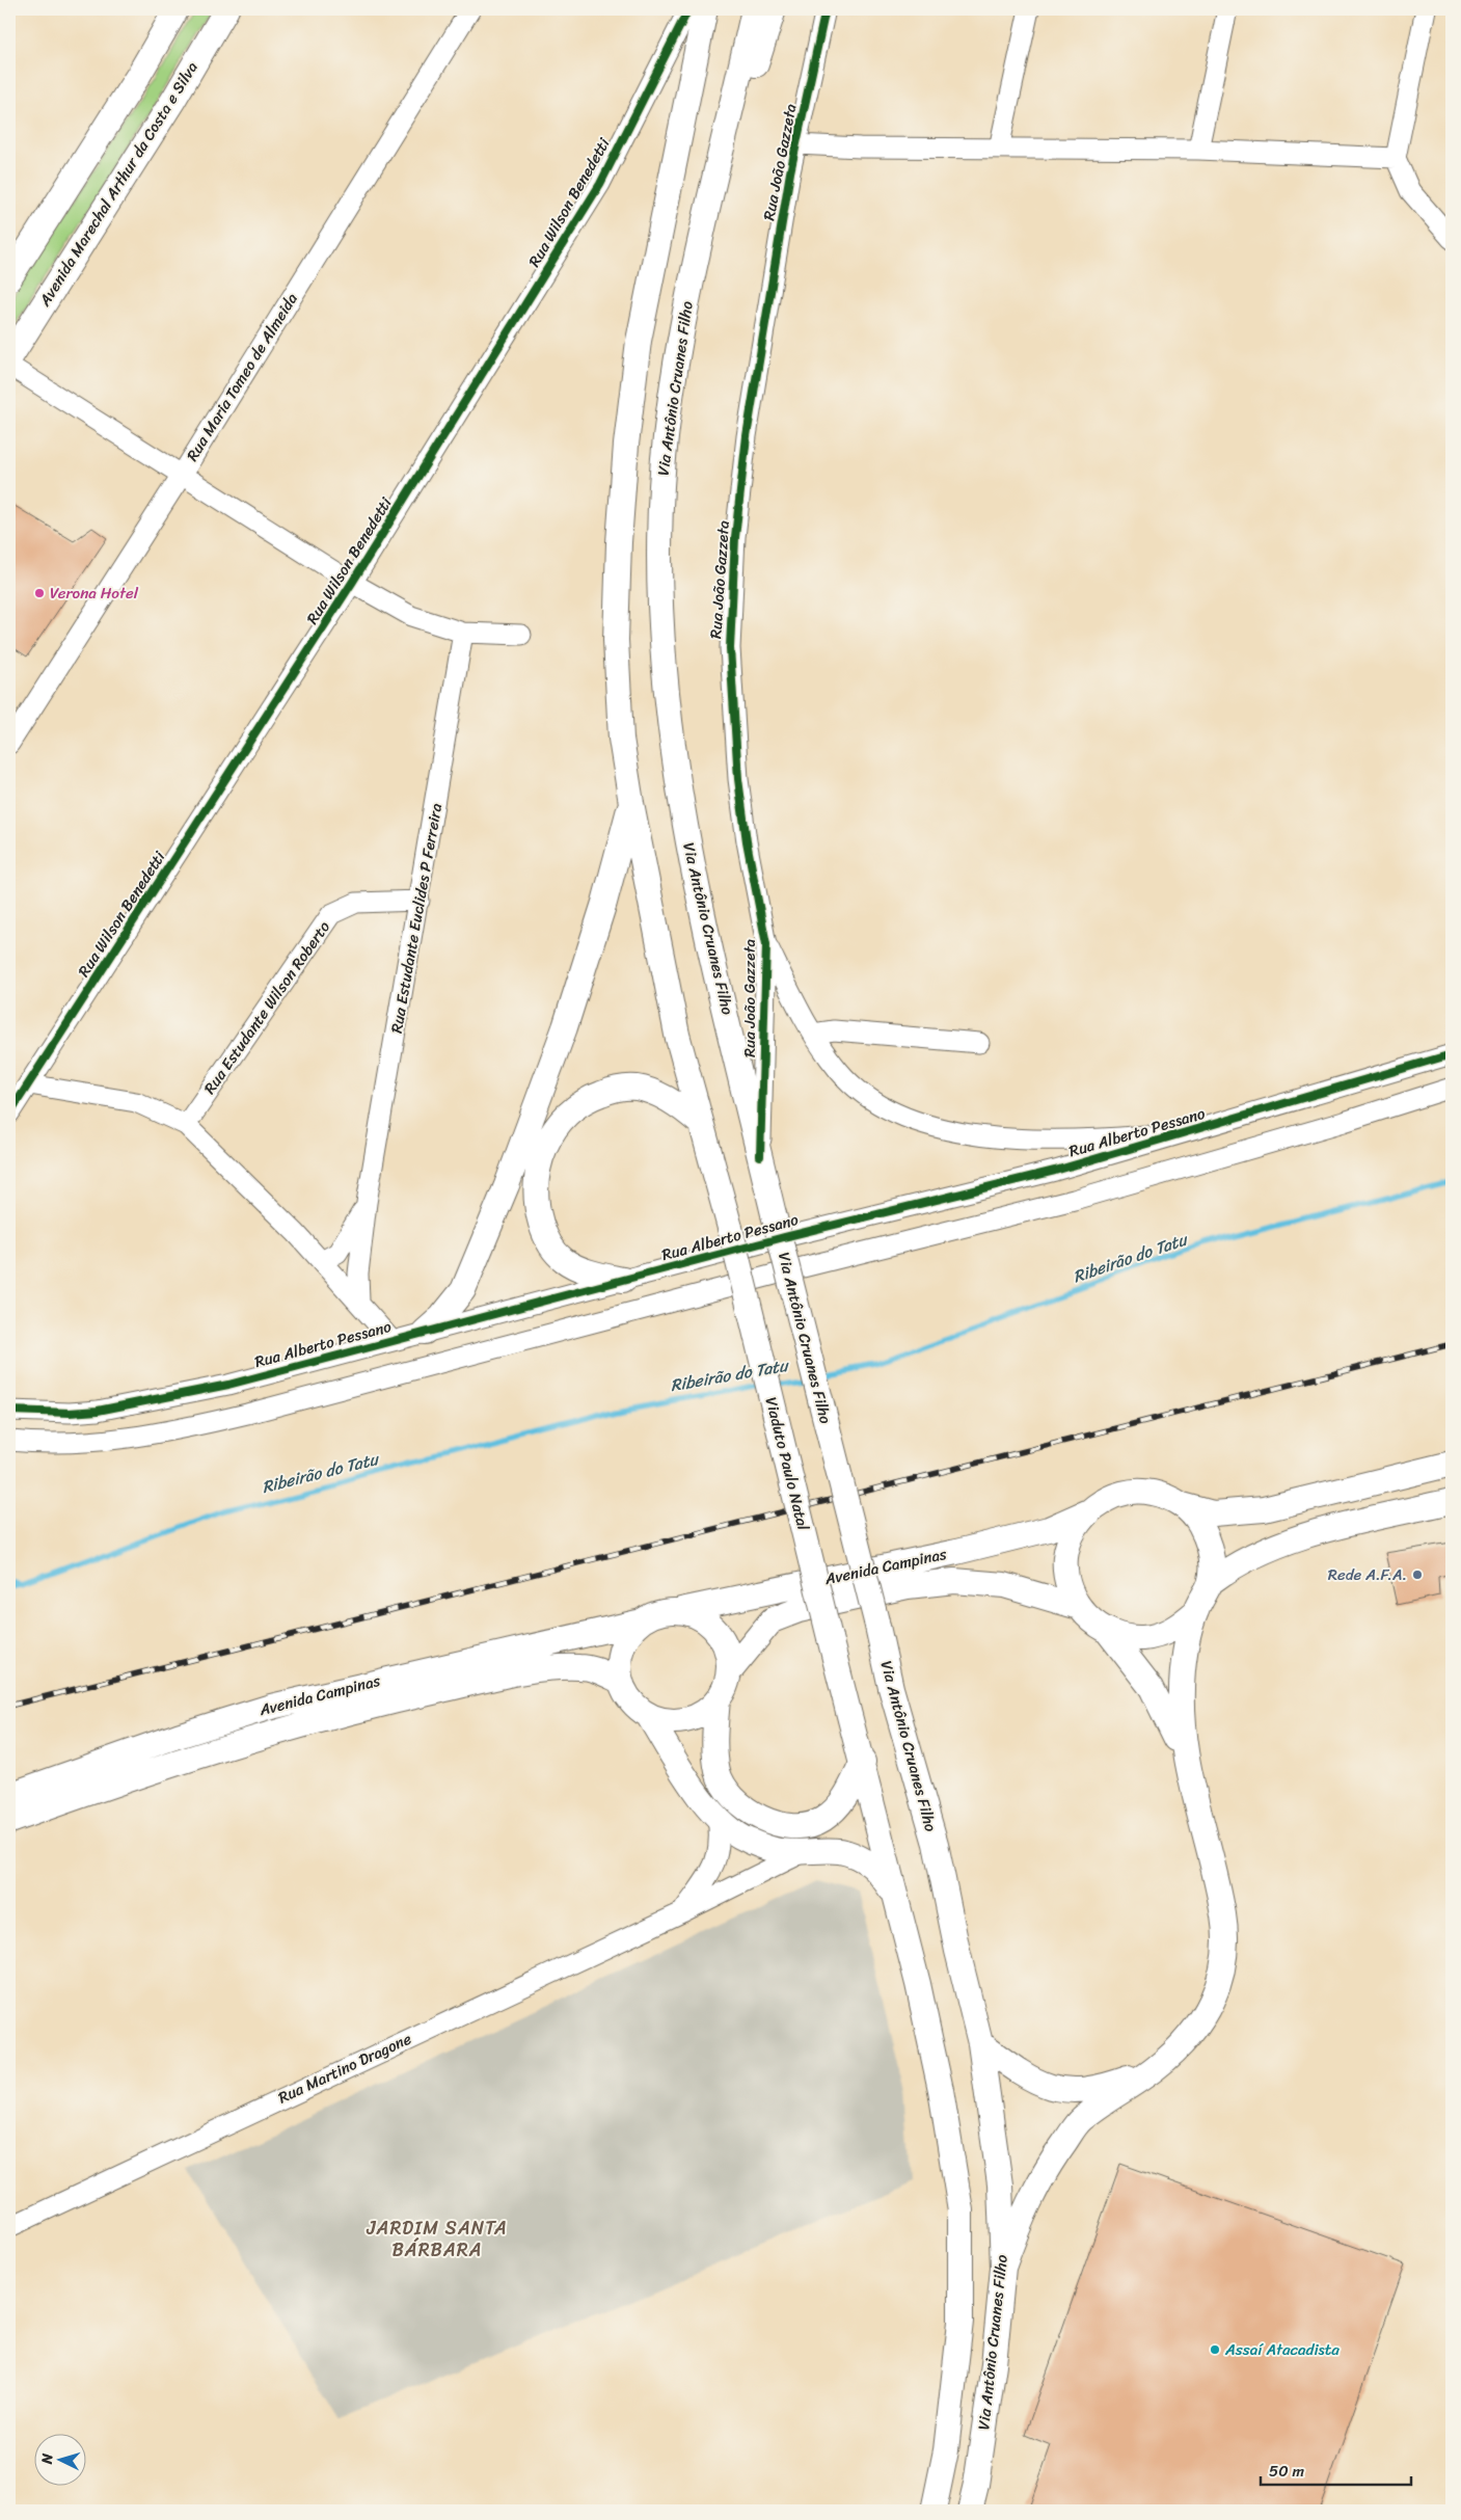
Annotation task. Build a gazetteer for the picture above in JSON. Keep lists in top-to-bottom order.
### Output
{
  "streets": {
    "main road": [
      "Avenida Marechal Arthur da Costa e Silva",
      "Via Antônio Cruanes Filho",
      "Viaduto Paulo Natal",
      "Avenida Campinas",
      "Rua Martino Dragone"
    ],
    "street": [
      "Rua João Gazzeta",
      "Rua Wilson Benedetti",
      "Rua Maria Tomeo de Almeida",
      "Rua Estudante Euclides P Ferreira",
      "Rua Estudante Wilson Roberto",
      "Rua Alberto Pessano"
    ]
  },
  "crossings": [
    ["Rua João Gazzeta", "Via Antônio Cruanes Filho"],
    ["Rua Estudante Euclides P Ferreira", "Rua Estudante Wilson Roberto"],
    ["Avenida Campinas", "Rua Martino Dragone"]
  ],
  "districts": ["JARDIM SANTA BÁRBARA"],
  "water": ["Ribeirão do Tatu"],
  "places": ["Verona Hotel", "Rede A.F.A.", "Assaí Atacadista"],
  "scale_bar": "50 m",
  "north": "left"
}
